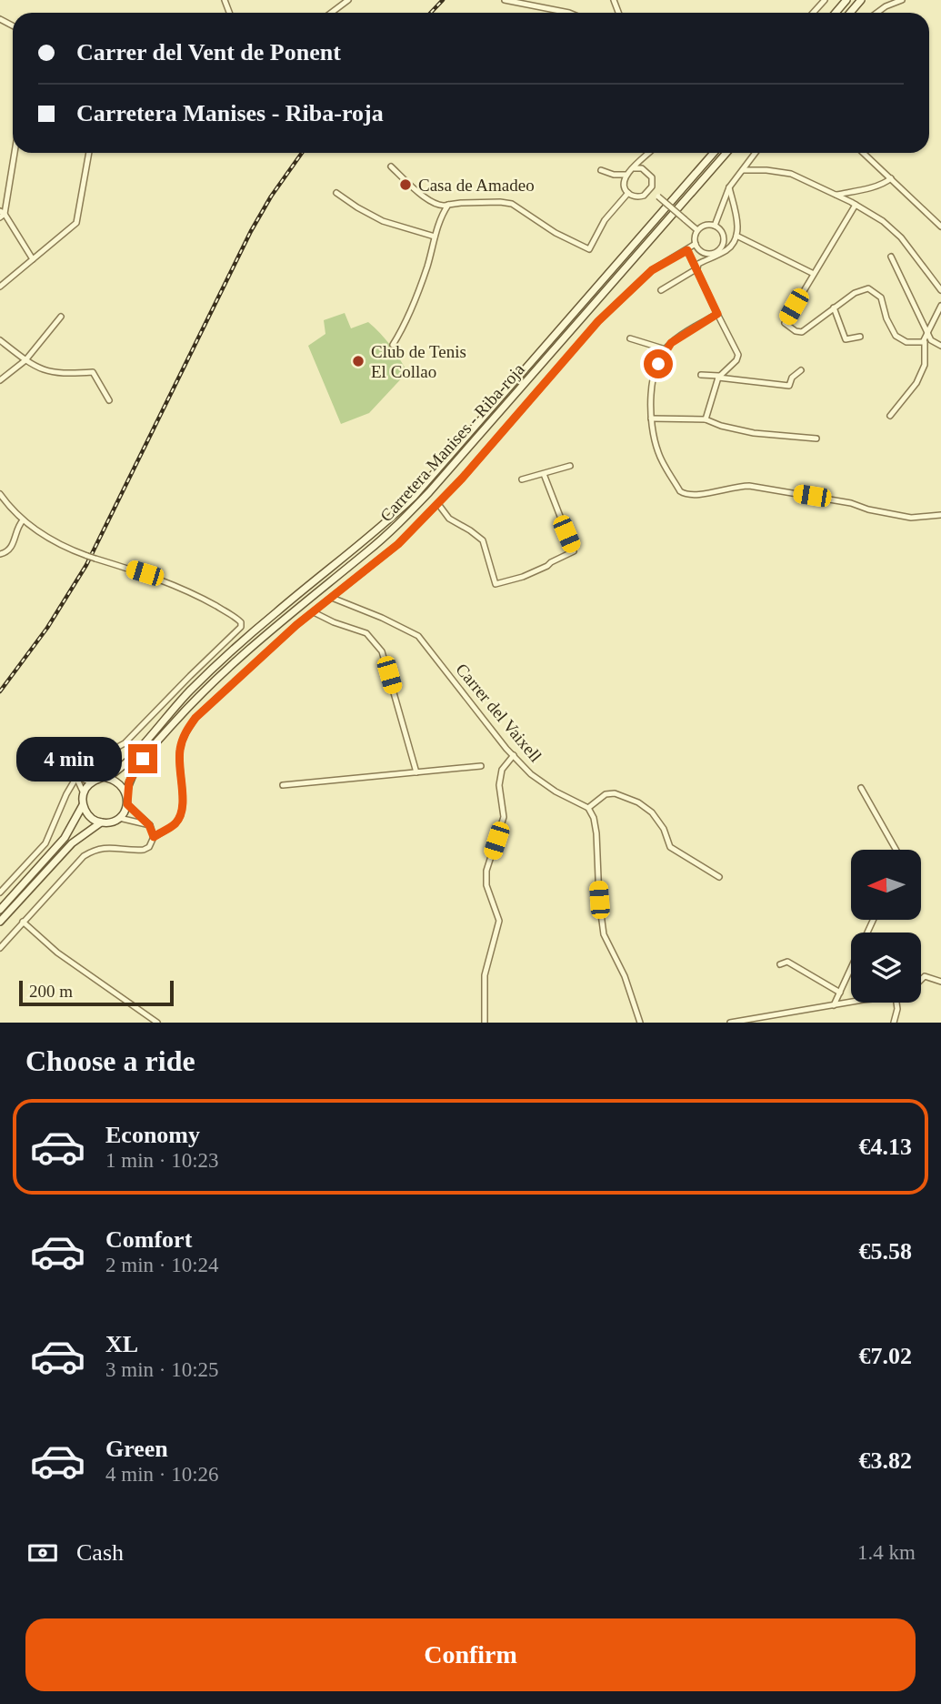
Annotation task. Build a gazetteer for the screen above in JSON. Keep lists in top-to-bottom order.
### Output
{
  "streets": {
    "main road": ["Carretera Manises - Riba-roja"],
    "street": ["Carrer del Vaixell"]
  },
  "places": ["Casa de Amadeo", "Club de Tenis El Collao"],
  "scale_bar": "200 m",
  "north": "left",
  "page": {
    "banner": ["Carrer del Vent de Ponent", "Carretera Manises - Riba-roja"],
    "bubble": "4 min",
    "scale": "200 m",
    "heading": "Choose a ride",
    "list": [
      {
        "name": "Economy",
        "note": "1 min · 10:23",
        "value": "€4.13"
      },
      {
        "name": "Comfort",
        "note": "2 min · 10:24",
        "value": "€5.58"
      },
      {
        "name": "XL",
        "note": "3 min · 10:25",
        "value": "€7.02"
      },
      {
        "name": "Green",
        "note": "4 min · 10:26",
        "value": "€3.82"
      }
    ],
    "pay": ["Cash", "1.4 km"],
    "buttons": "Confirm"
  }
}
